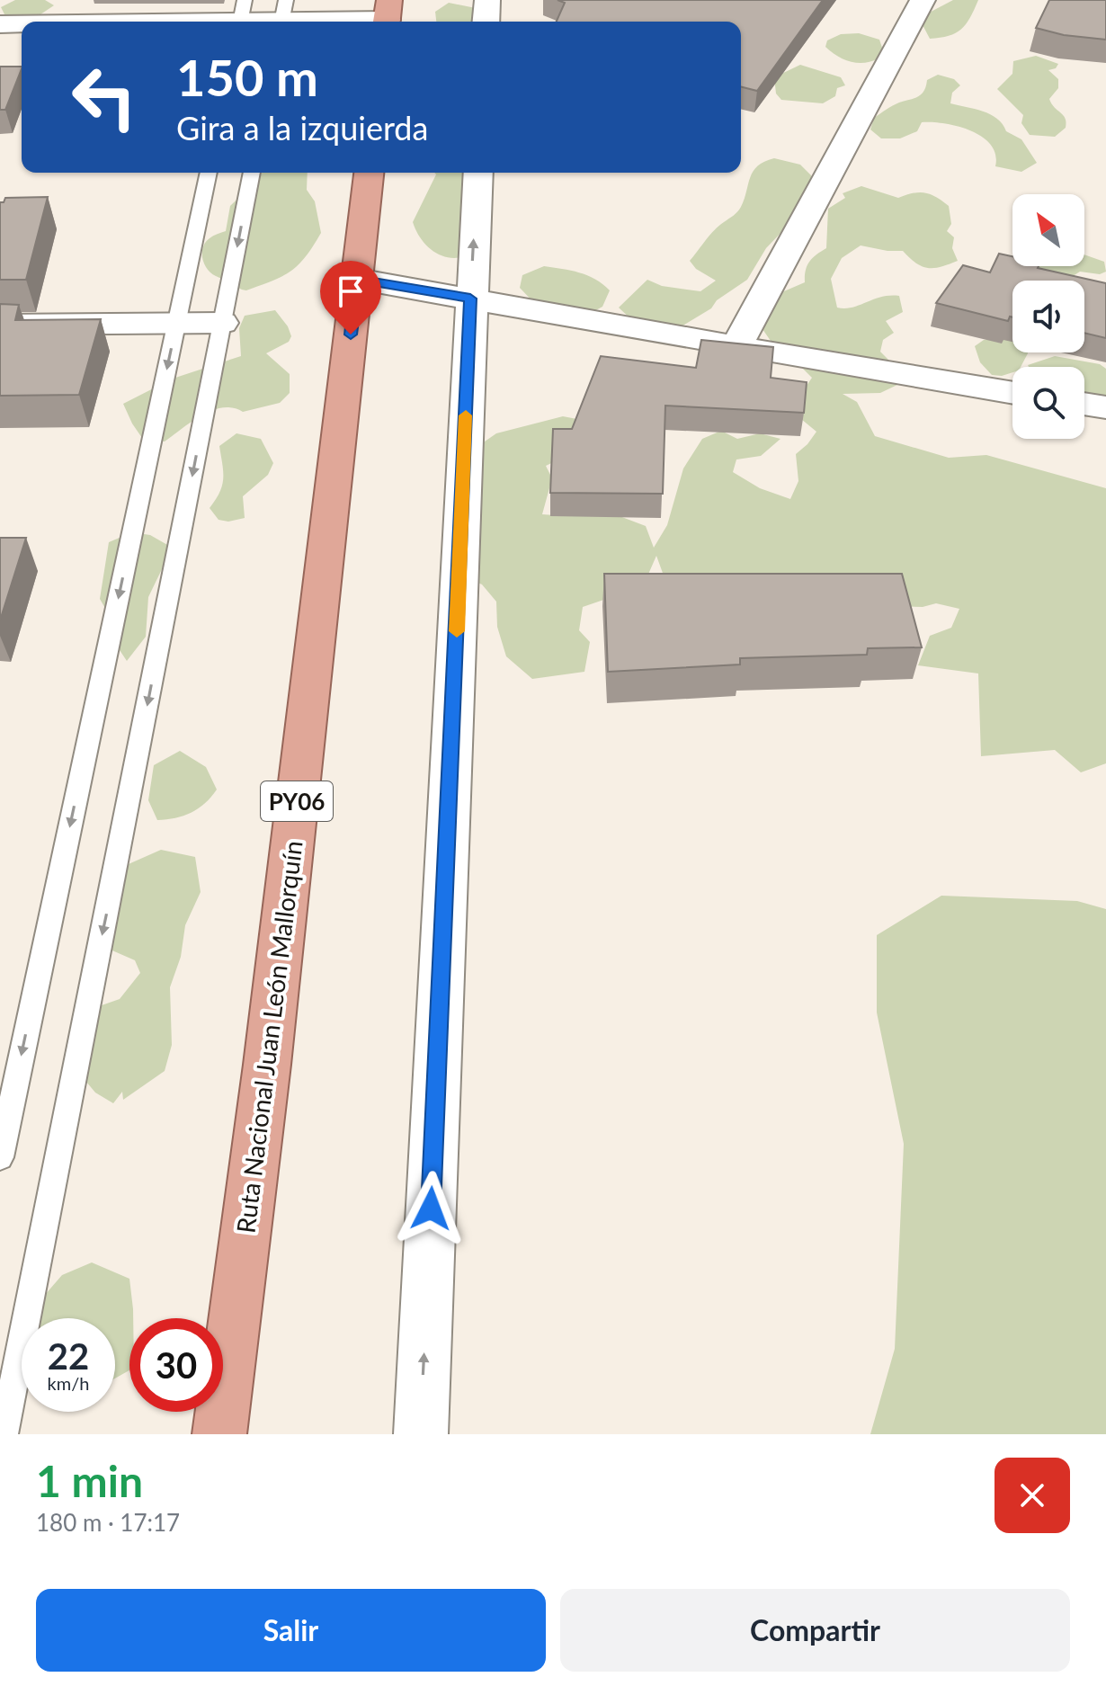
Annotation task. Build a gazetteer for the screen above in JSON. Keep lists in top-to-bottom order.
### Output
{
  "streets": {
    "highway": ["PY06", "Ruta Nacional Juan León Mallorquín"]
  },
  "north": "top left",
  "page": {
    "turn": ["150 m", "Gira a la izquierda"],
    "speed": "22 km/h",
    "limit": "30",
    "heading": ["1 min", "180 m · 17:17"],
    "buttons": ["Salir", "Compartir"]
  }
}
